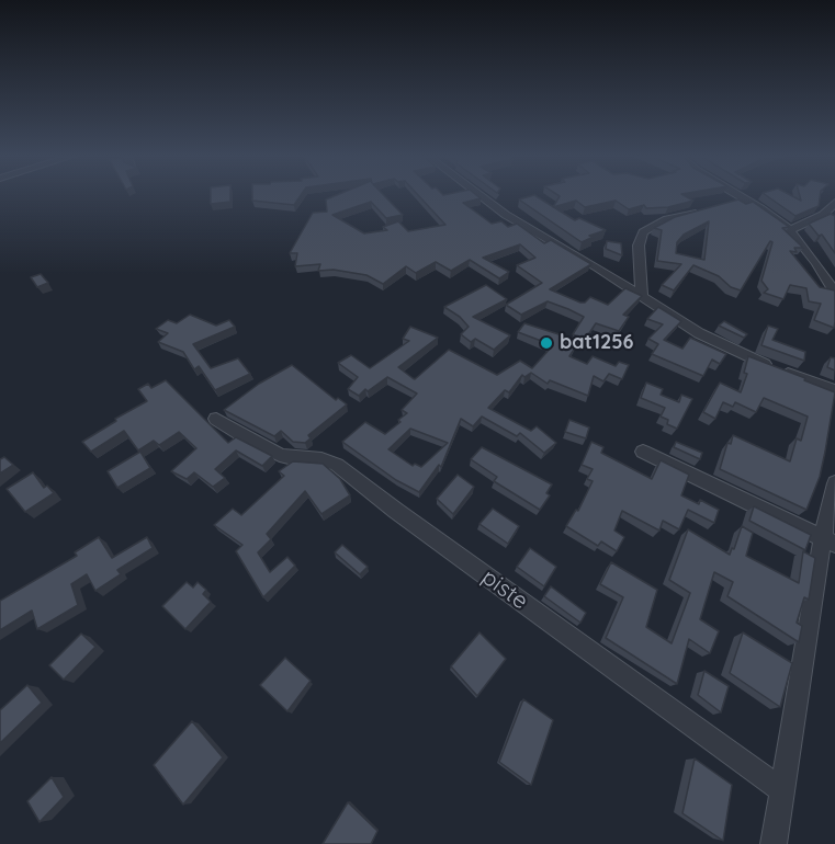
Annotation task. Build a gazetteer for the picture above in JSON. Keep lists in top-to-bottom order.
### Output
{
  "streets": {
    "street": ["piste"]
  },
  "places": ["bat1256"]
}
